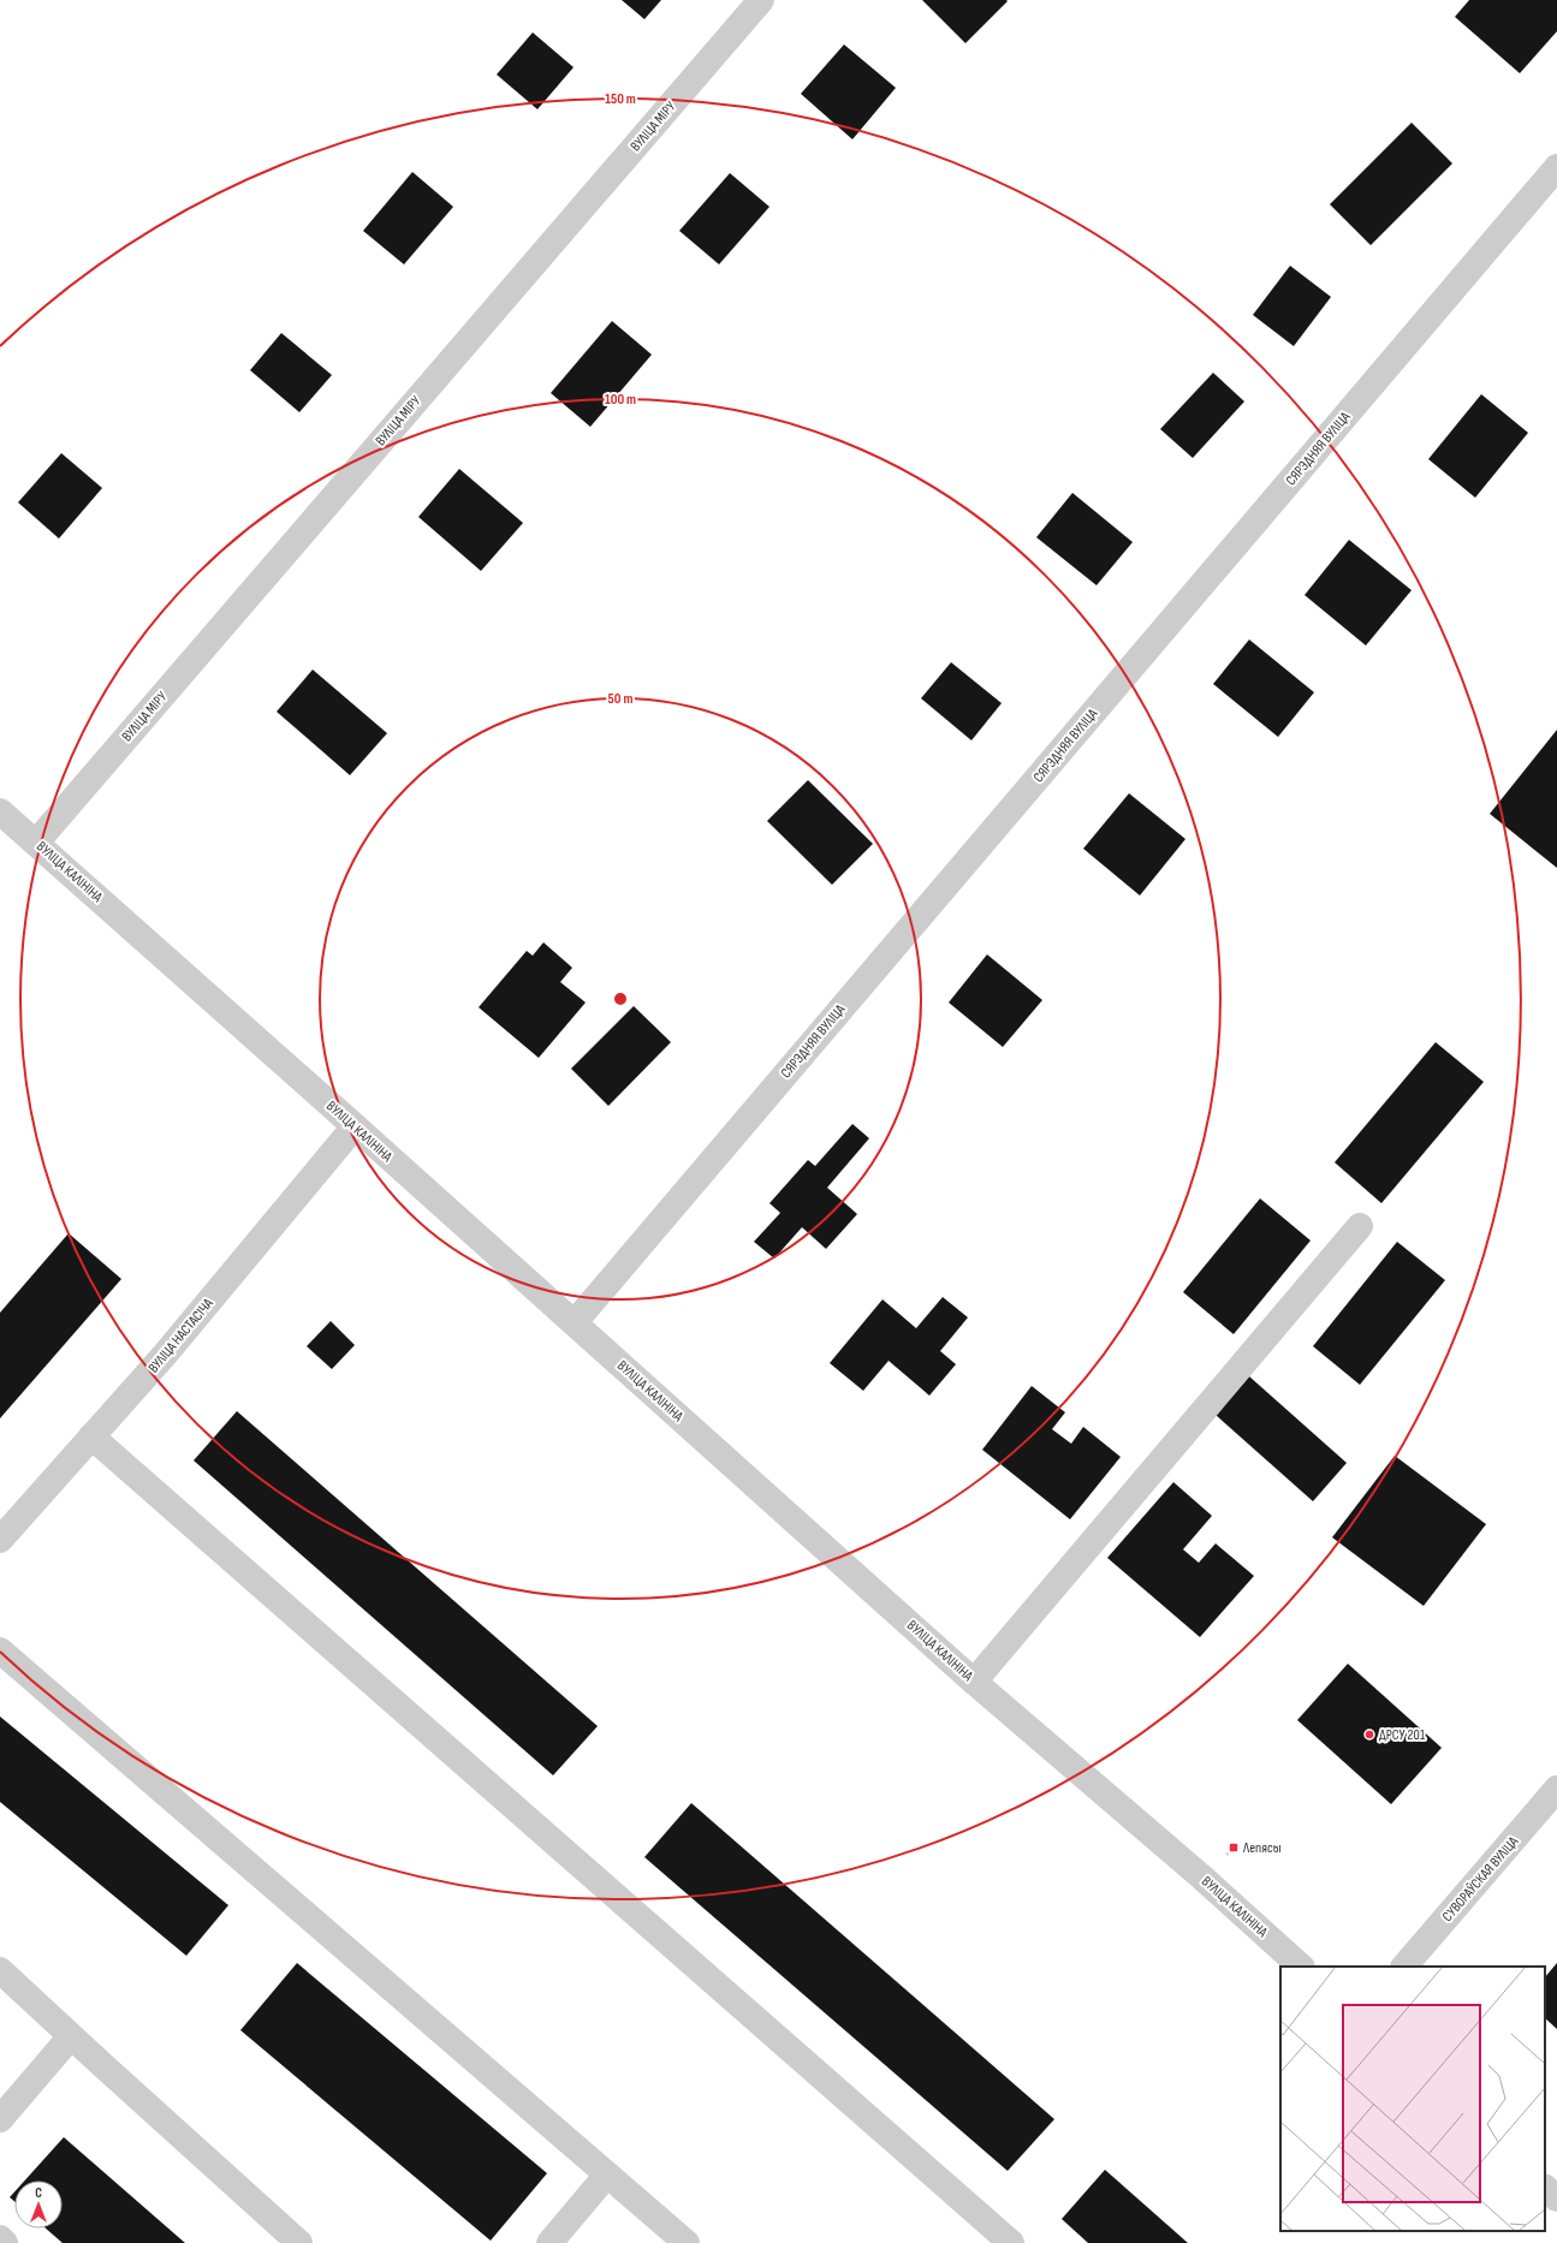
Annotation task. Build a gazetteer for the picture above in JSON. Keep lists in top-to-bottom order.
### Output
{
  "streets": {
    "street": [
      "ВУЛІЦА МІРУ",
      "СЯРЭДНЯЯ ВУЛІЦА",
      "ВУЛІЦА КАЛІНІНА",
      "ВУЛІЦА НАСТАСІЧА",
      "СУВОРАЎСКАЯ ВУЛІЦА"
    ]
  },
  "crossings": [
    ["ВУЛІЦА МІРУ", "ВУЛІЦА КАЛІНІНА"],
    ["СЯРЭДНЯЯ ВУЛІЦА", "ВУЛІЦА КАЛІНІНА"],
    ["ВУЛІЦА КАЛІНІНА", "ВУЛІЦА НАСТАСІЧА"]
  ],
  "places": {
    "other": ["ДРСУ 201"],
    "transit": ["Лепясы"]
  },
  "north": "top",
  "rings": ["150 m", "100 m", "50 m"]
}
